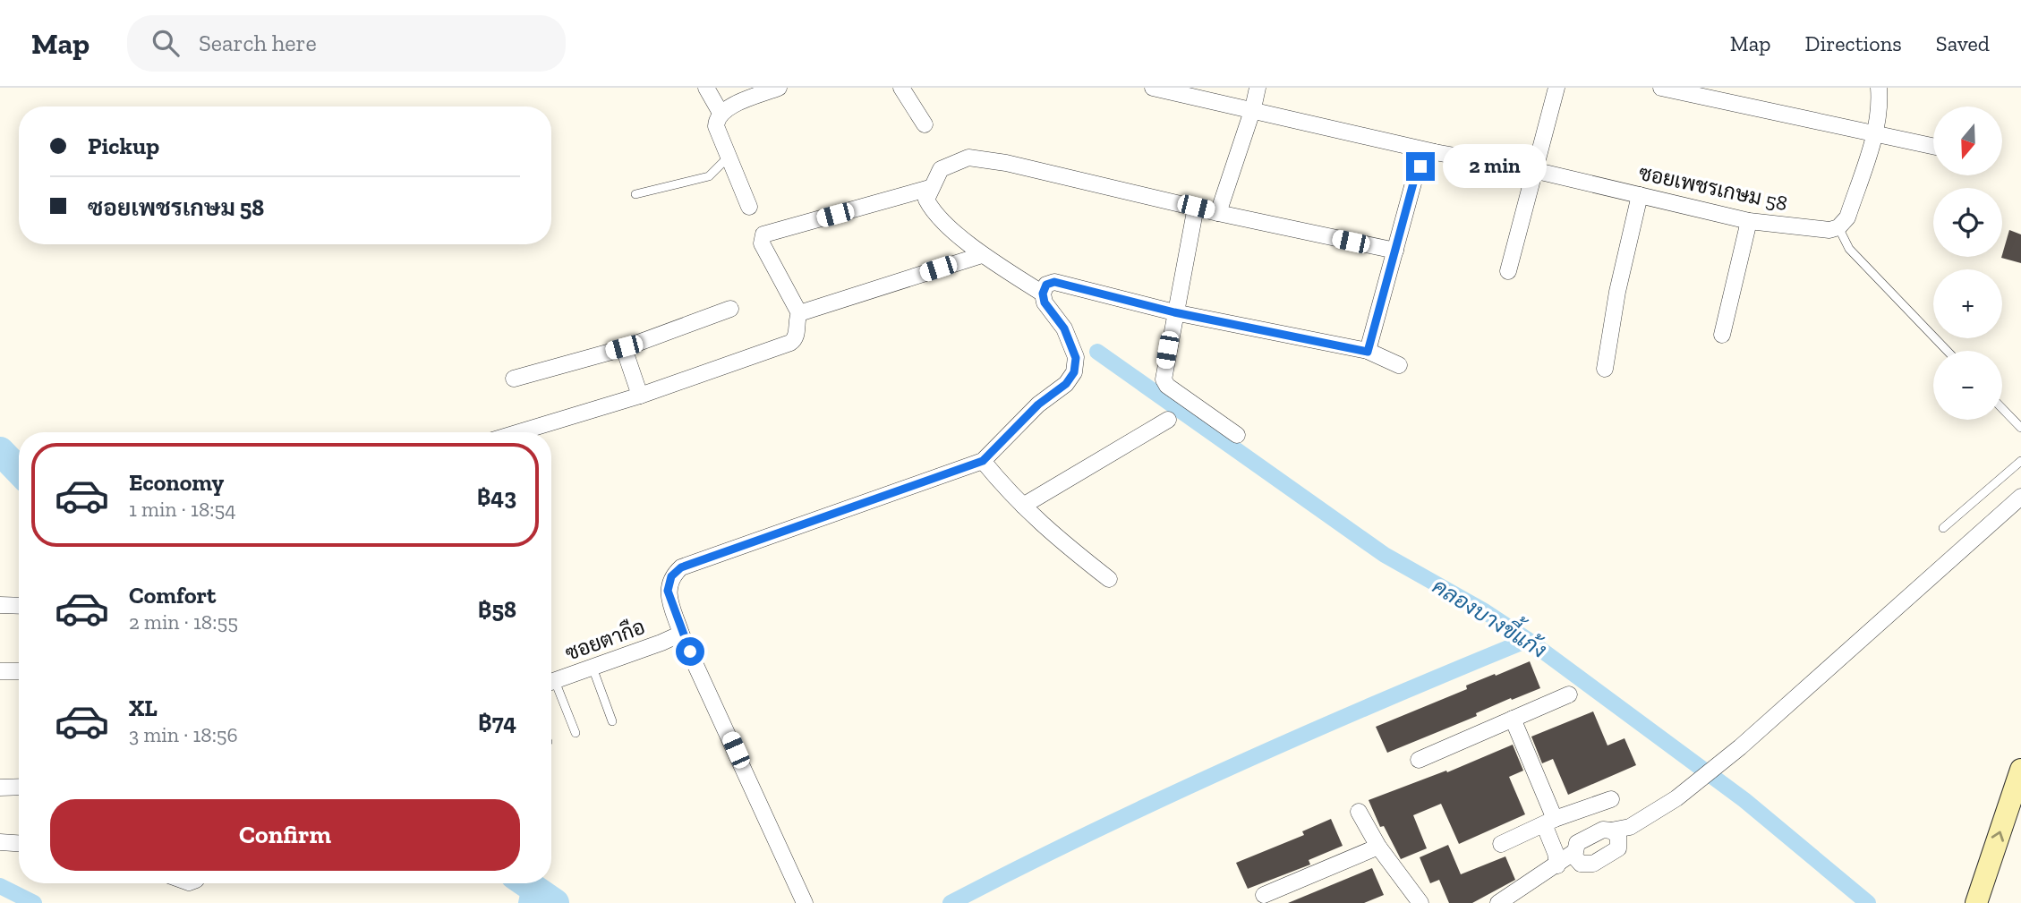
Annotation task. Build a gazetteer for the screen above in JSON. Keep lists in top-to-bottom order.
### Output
{
  "streets": {
    "street": ["ซอยเพชรเกษม 58", "ซอยตากือ"]
  },
  "water": ["คลองบางขี้แก้ง"],
  "north": "bottom",
  "page": {
    "header": "Map",
    "search": "Search here",
    "nav": ["Map", "Directions", "Saved"],
    "map_buttons": ["+", "−"],
    "banner": ["Pickup", "ซอยเพชรเกษม 58"],
    "bubble": "2 min",
    "list": [
      {
        "name": "Economy",
        "note": "1 min · 18:54",
        "value": "฿43"
      },
      {
        "name": "Comfort",
        "note": "2 min · 18:55",
        "value": "฿58"
      },
      {
        "name": "XL",
        "note": "3 min · 18:56",
        "value": "฿74"
      }
    ],
    "buttons": "Confirm"
  }
}
